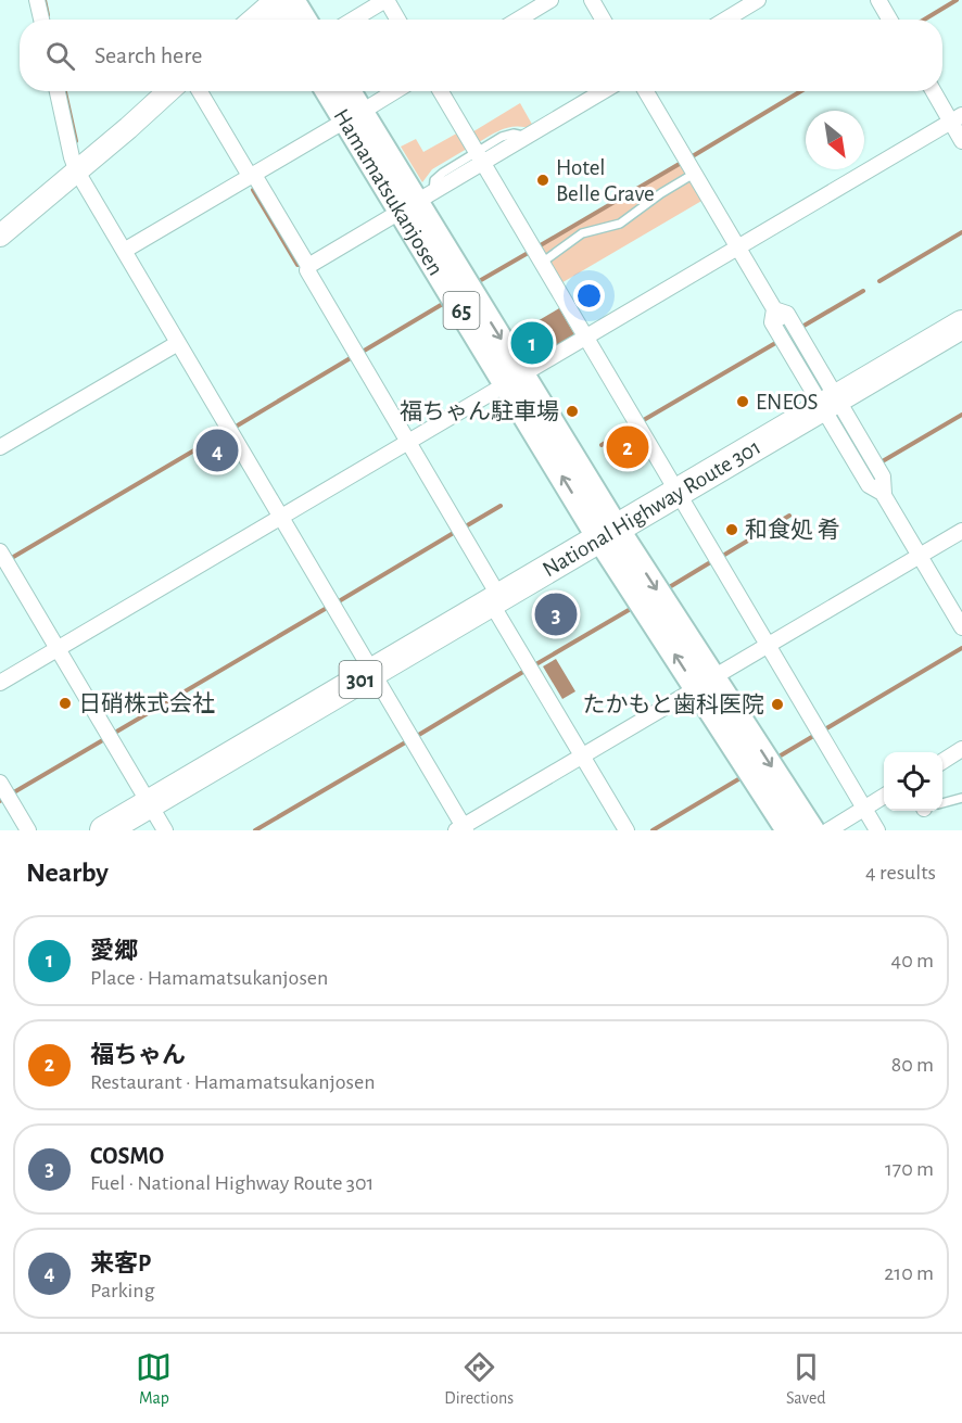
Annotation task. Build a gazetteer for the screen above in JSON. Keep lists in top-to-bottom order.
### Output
{
  "streets": {
    "highway": ["National Highway Route 301", "301"],
    "main road": ["Hamamatsukanjosen", "65"]
  },
  "crossings": [
    ["Hamamatsukanjosen", "National Highway Route 301"]
  ],
  "places": [
    "Hotel Belle Grave",
    "ENEOS",
    "福ちゃん駐車場",
    "和食処 肴",
    "日硝株式会社",
    "たかもと歯科医院"
  ],
  "north": "bottom right",
  "page": {
    "search": "Search here",
    "pins": [
      "1",
      "2",
      "4",
      "3"
    ],
    "heading": ["Nearby", "4 results"],
    "list": [
      {
        "mark": "1",
        "name": "愛郷",
        "note": "Place · Hamamatsukanjosen",
        "value": "40 m"
      },
      {
        "mark": "2",
        "name": "福ちゃん",
        "note": "Restaurant · Hamamatsukanjosen",
        "value": "80 m"
      },
      {
        "mark": "3",
        "name": "COSMO",
        "note": "Fuel · National Highway Route 301",
        "value": "170 m"
      },
      {
        "mark": "4",
        "name": "来客P",
        "note": "Parking",
        "value": "210 m"
      }
    ],
    "nav": ["Map", "Directions", "Saved"]
  }
}
